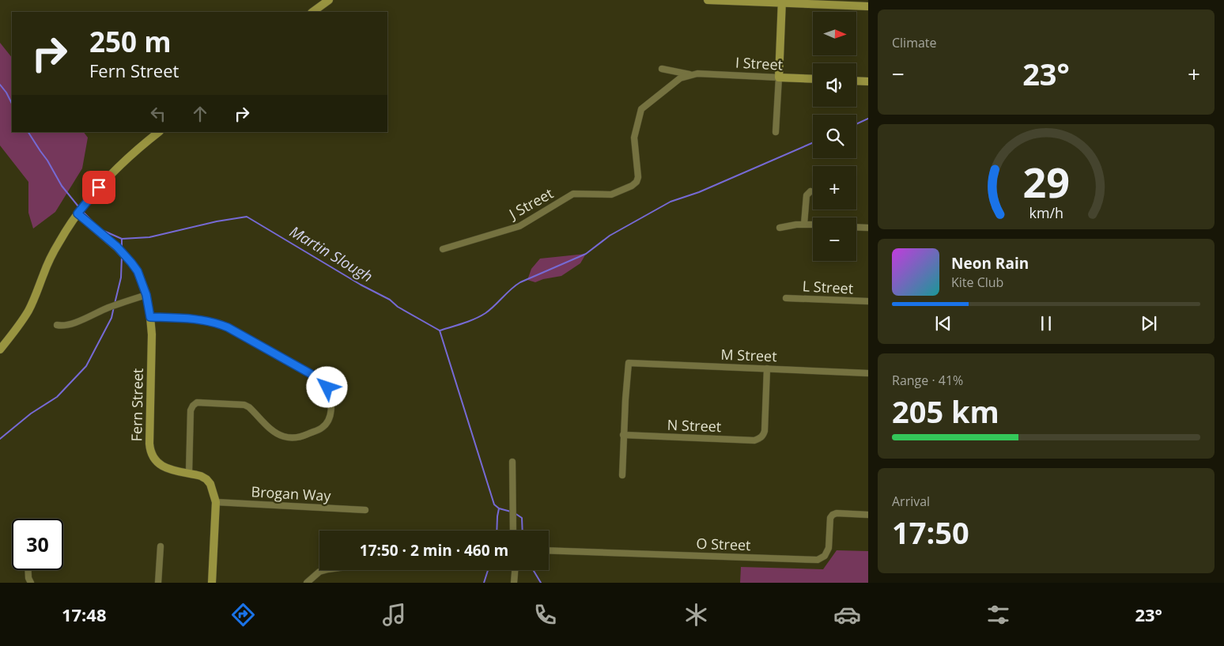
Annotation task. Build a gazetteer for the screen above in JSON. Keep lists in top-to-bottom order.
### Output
{
  "streets": {
    "street": [
      "I Street",
      "J Street",
      "L Street",
      "M Street",
      "Fern Street",
      "N Street",
      "Brogan Way",
      "O Street"
    ]
  },
  "crossings": [
    ["I Street", "J Street"],
    ["M Street", "N Street"],
    ["Fern Street", "Brogan Way"]
  ],
  "water": ["Martin Slough"],
  "north": "right",
  "page": {
    "tile": [
      "Climate",
      ["Range · 41%", "205 km"],
      ["Arrival", "17:50"]
    ],
    "map_buttons": ["+", "−"],
    "turn": ["250 m", "Fern Street"],
    "heat": ["−", "23°", "+"],
    "song": ["Neon Rain", "Kite Club"],
    "limit": "30",
    "trip": "17:50 · 2 min · 460 m",
    "tabs": ["17:48", "23°"],
    "gauge": ["29", "km/h"]
  }
}
